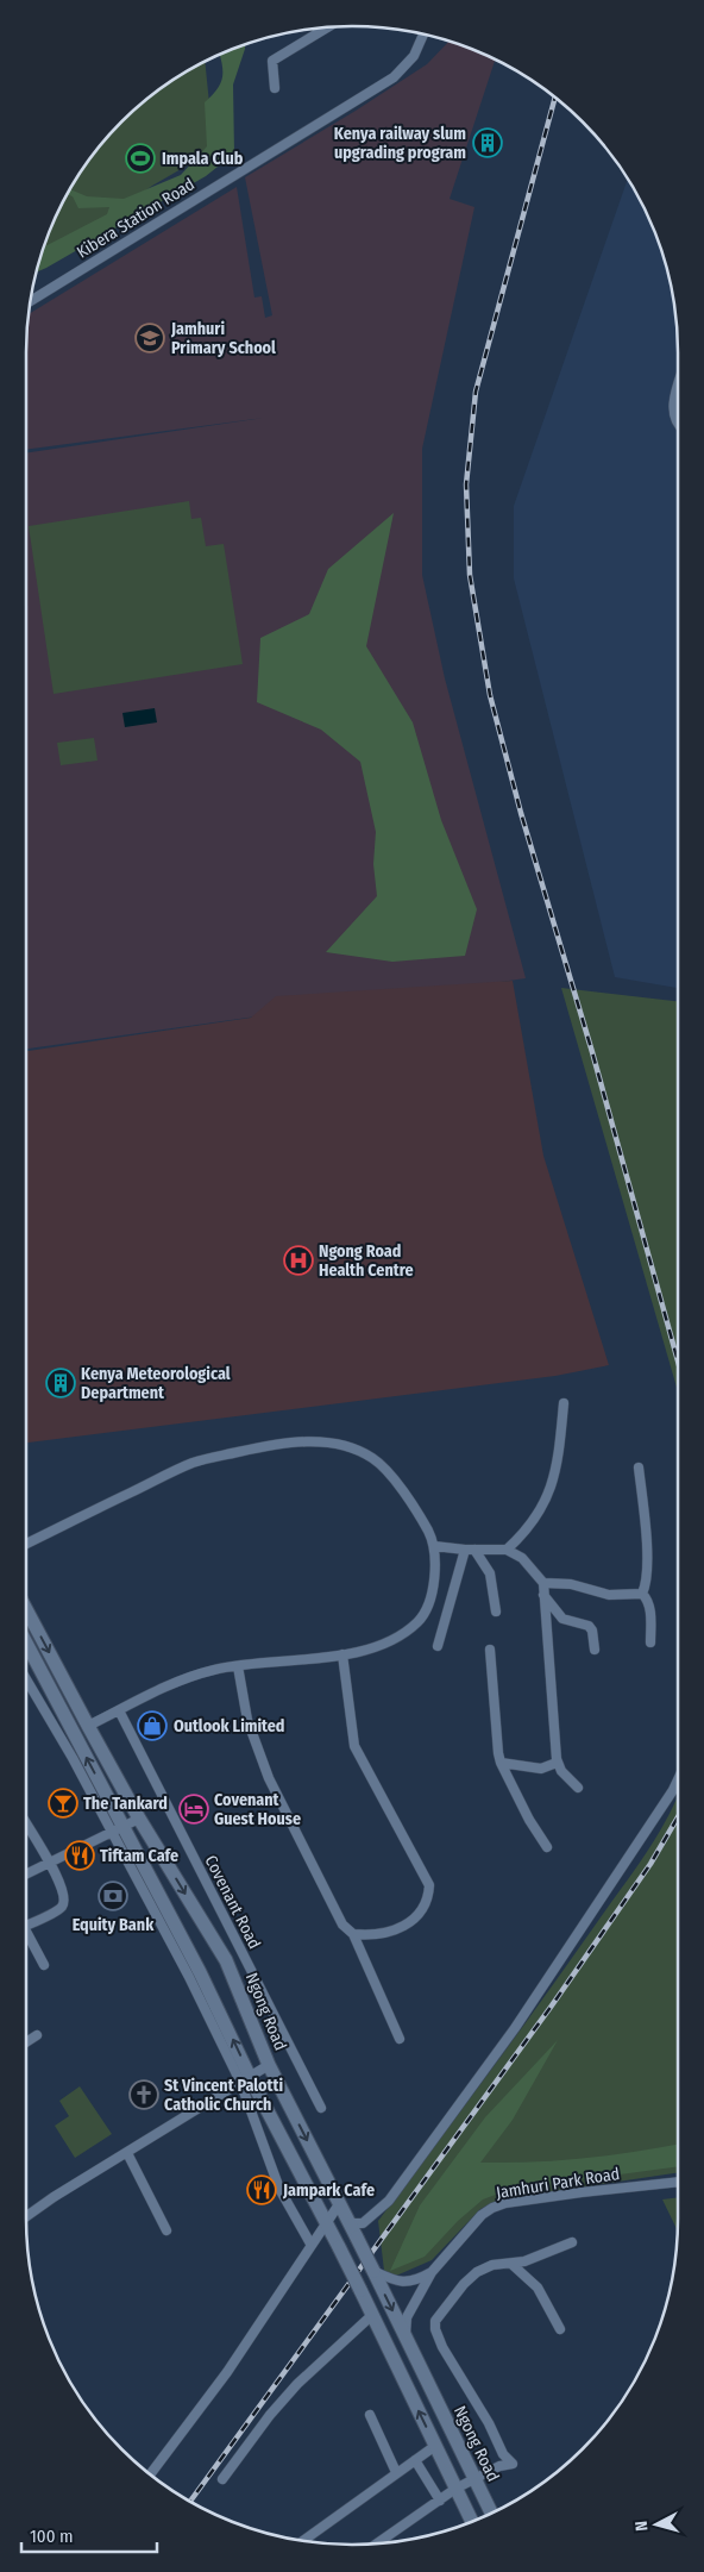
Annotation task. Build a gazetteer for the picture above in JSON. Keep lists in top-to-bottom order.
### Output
{
  "streets": {
    "main road": ["Ngong Road"],
    "street": ["Kibera Station Road", "Covenant Road", "Jamhuri Park Road"]
  },
  "crossings": [
    ["Ngong Road", "Jamhuri Park Road"]
  ],
  "places": {
    "building": ["Kenya railway slum upgrading program", "Kenya Meteorological Department"],
    "sports": ["Impala Club"],
    "school or university": ["Jamhuri Primary School"],
    "hospital": ["Ngong Road Health Centre"],
    "shop": ["Outlook Limited"],
    "bar": ["The Tankard"],
    "hotel": ["Covenant Guest House"],
    "restaurant": ["Tiftam Cafe", "Jampark Cafe"],
    "bank": ["Equity Bank"],
    "church": ["St Vincent Palotti Catholic Church"]
  },
  "scale_bar": "100 m",
  "north": "left"
}
